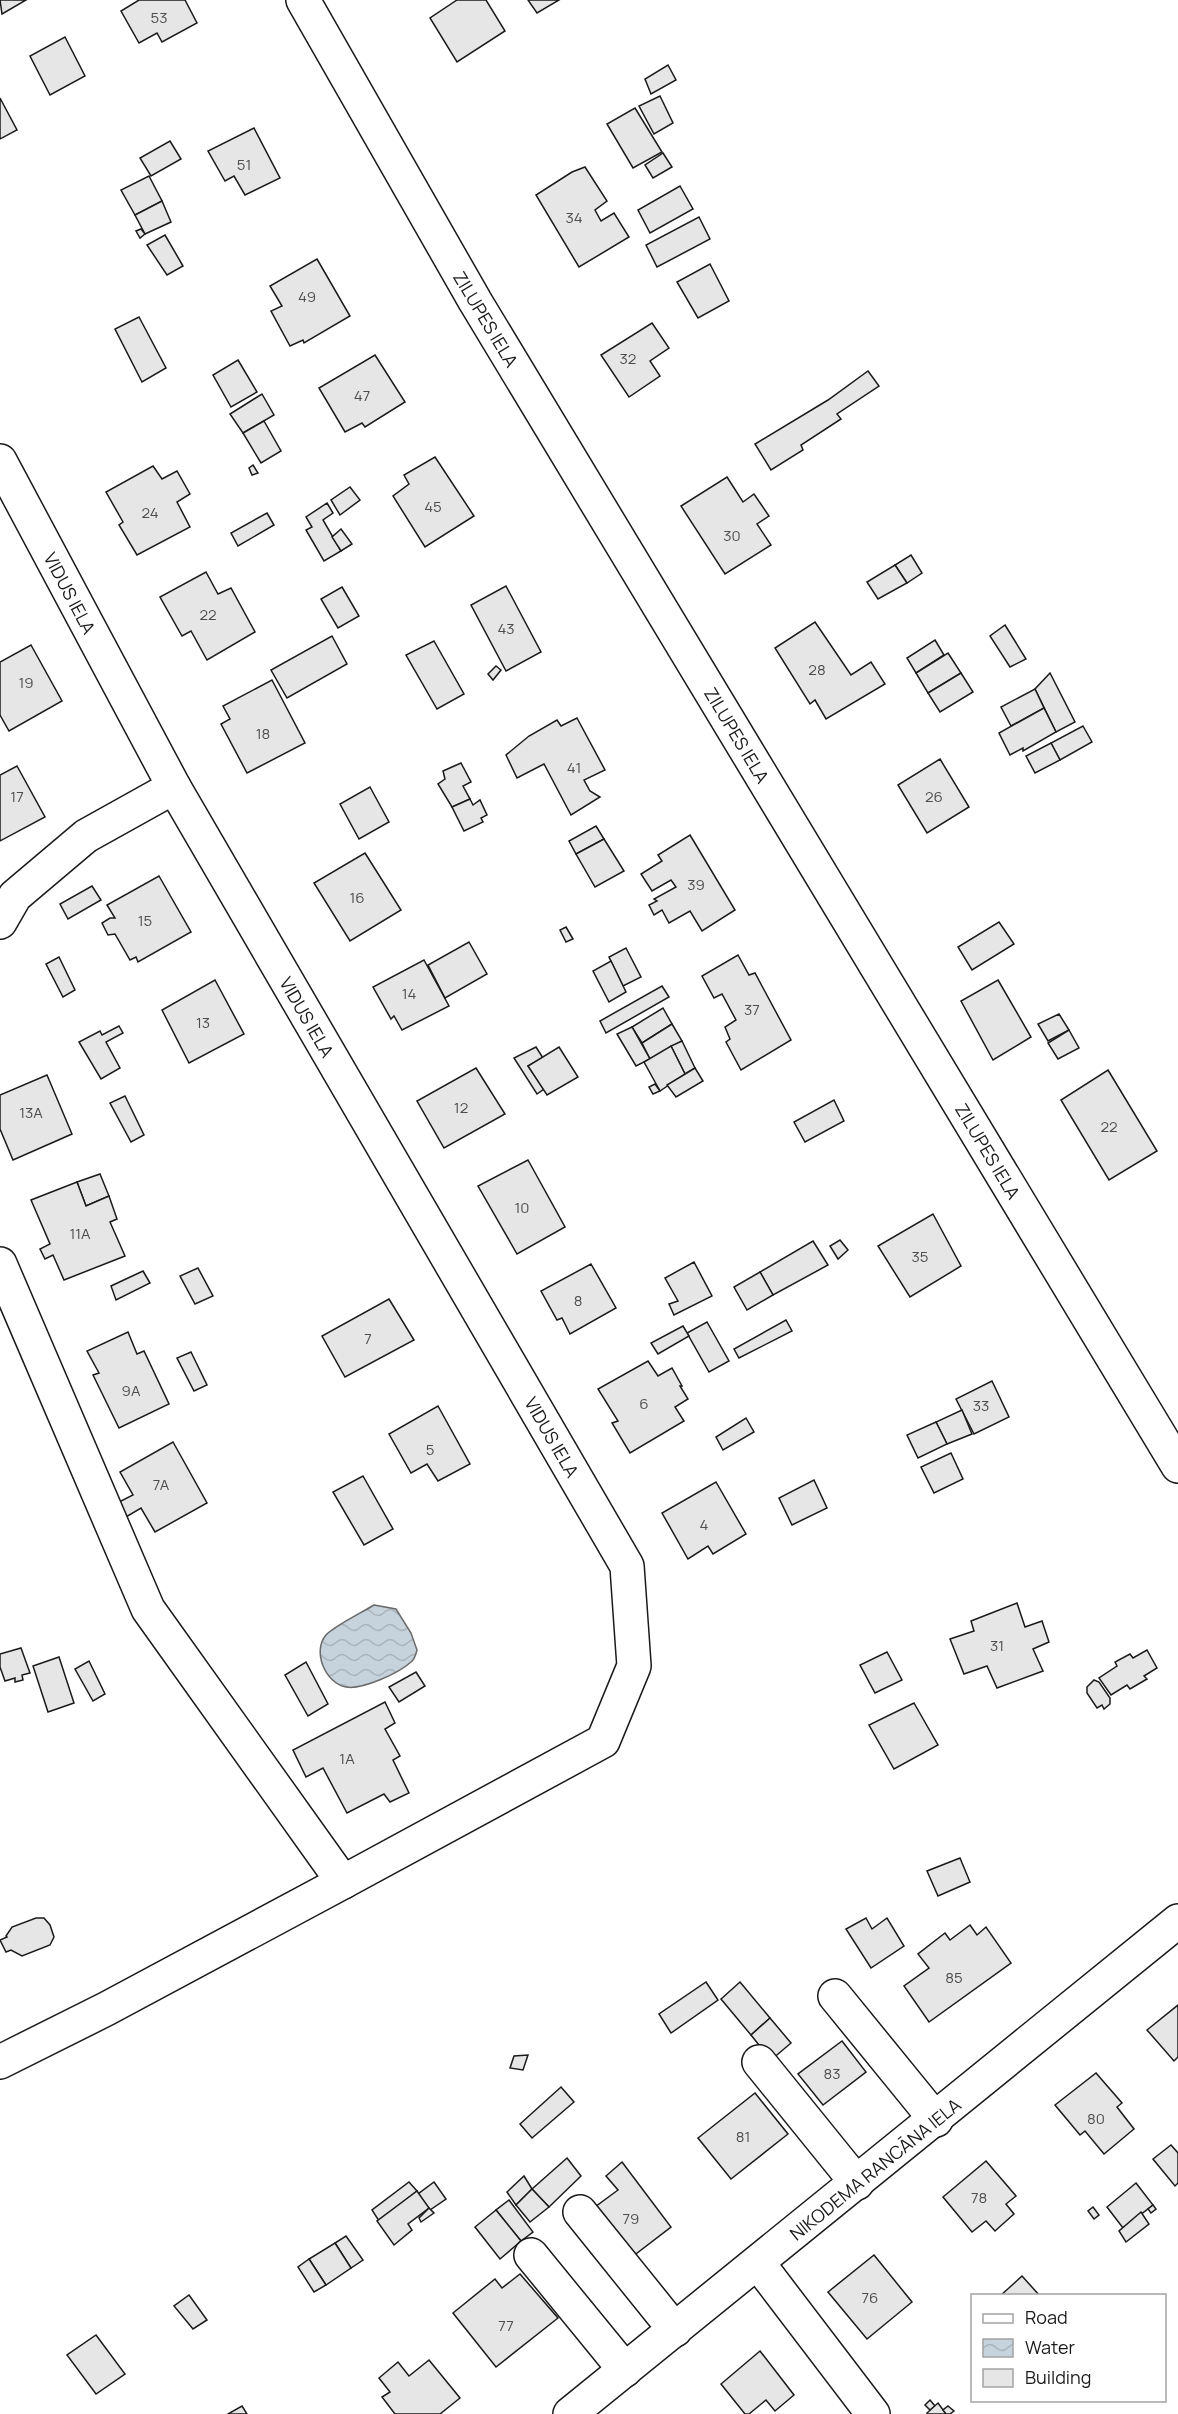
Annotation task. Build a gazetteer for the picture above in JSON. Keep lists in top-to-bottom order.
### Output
{
  "streets": {
    "street": ["ZILUPES IELA", "VIDUS IELA", "NIKODEMA RANCĀNA IELA"]
  },
  "house_numbers": [
    "53",
    "51",
    "34",
    "49",
    "32",
    "47",
    "45",
    "24",
    "30",
    "22",
    "43",
    "28",
    "19",
    "18",
    "41",
    "17",
    "26",
    "39",
    "16",
    "15",
    "14",
    "37",
    "13",
    "12",
    "13A",
    "22",
    "10",
    "11A",
    "35",
    "8",
    "7",
    "9A",
    "6",
    "33",
    "5",
    "7A",
    "4",
    "31",
    "1A",
    "85",
    "83",
    "80",
    "81",
    "78",
    "79",
    "76",
    "77"
  ],
  "legend": ["Road", "Water", "Building"]
}
